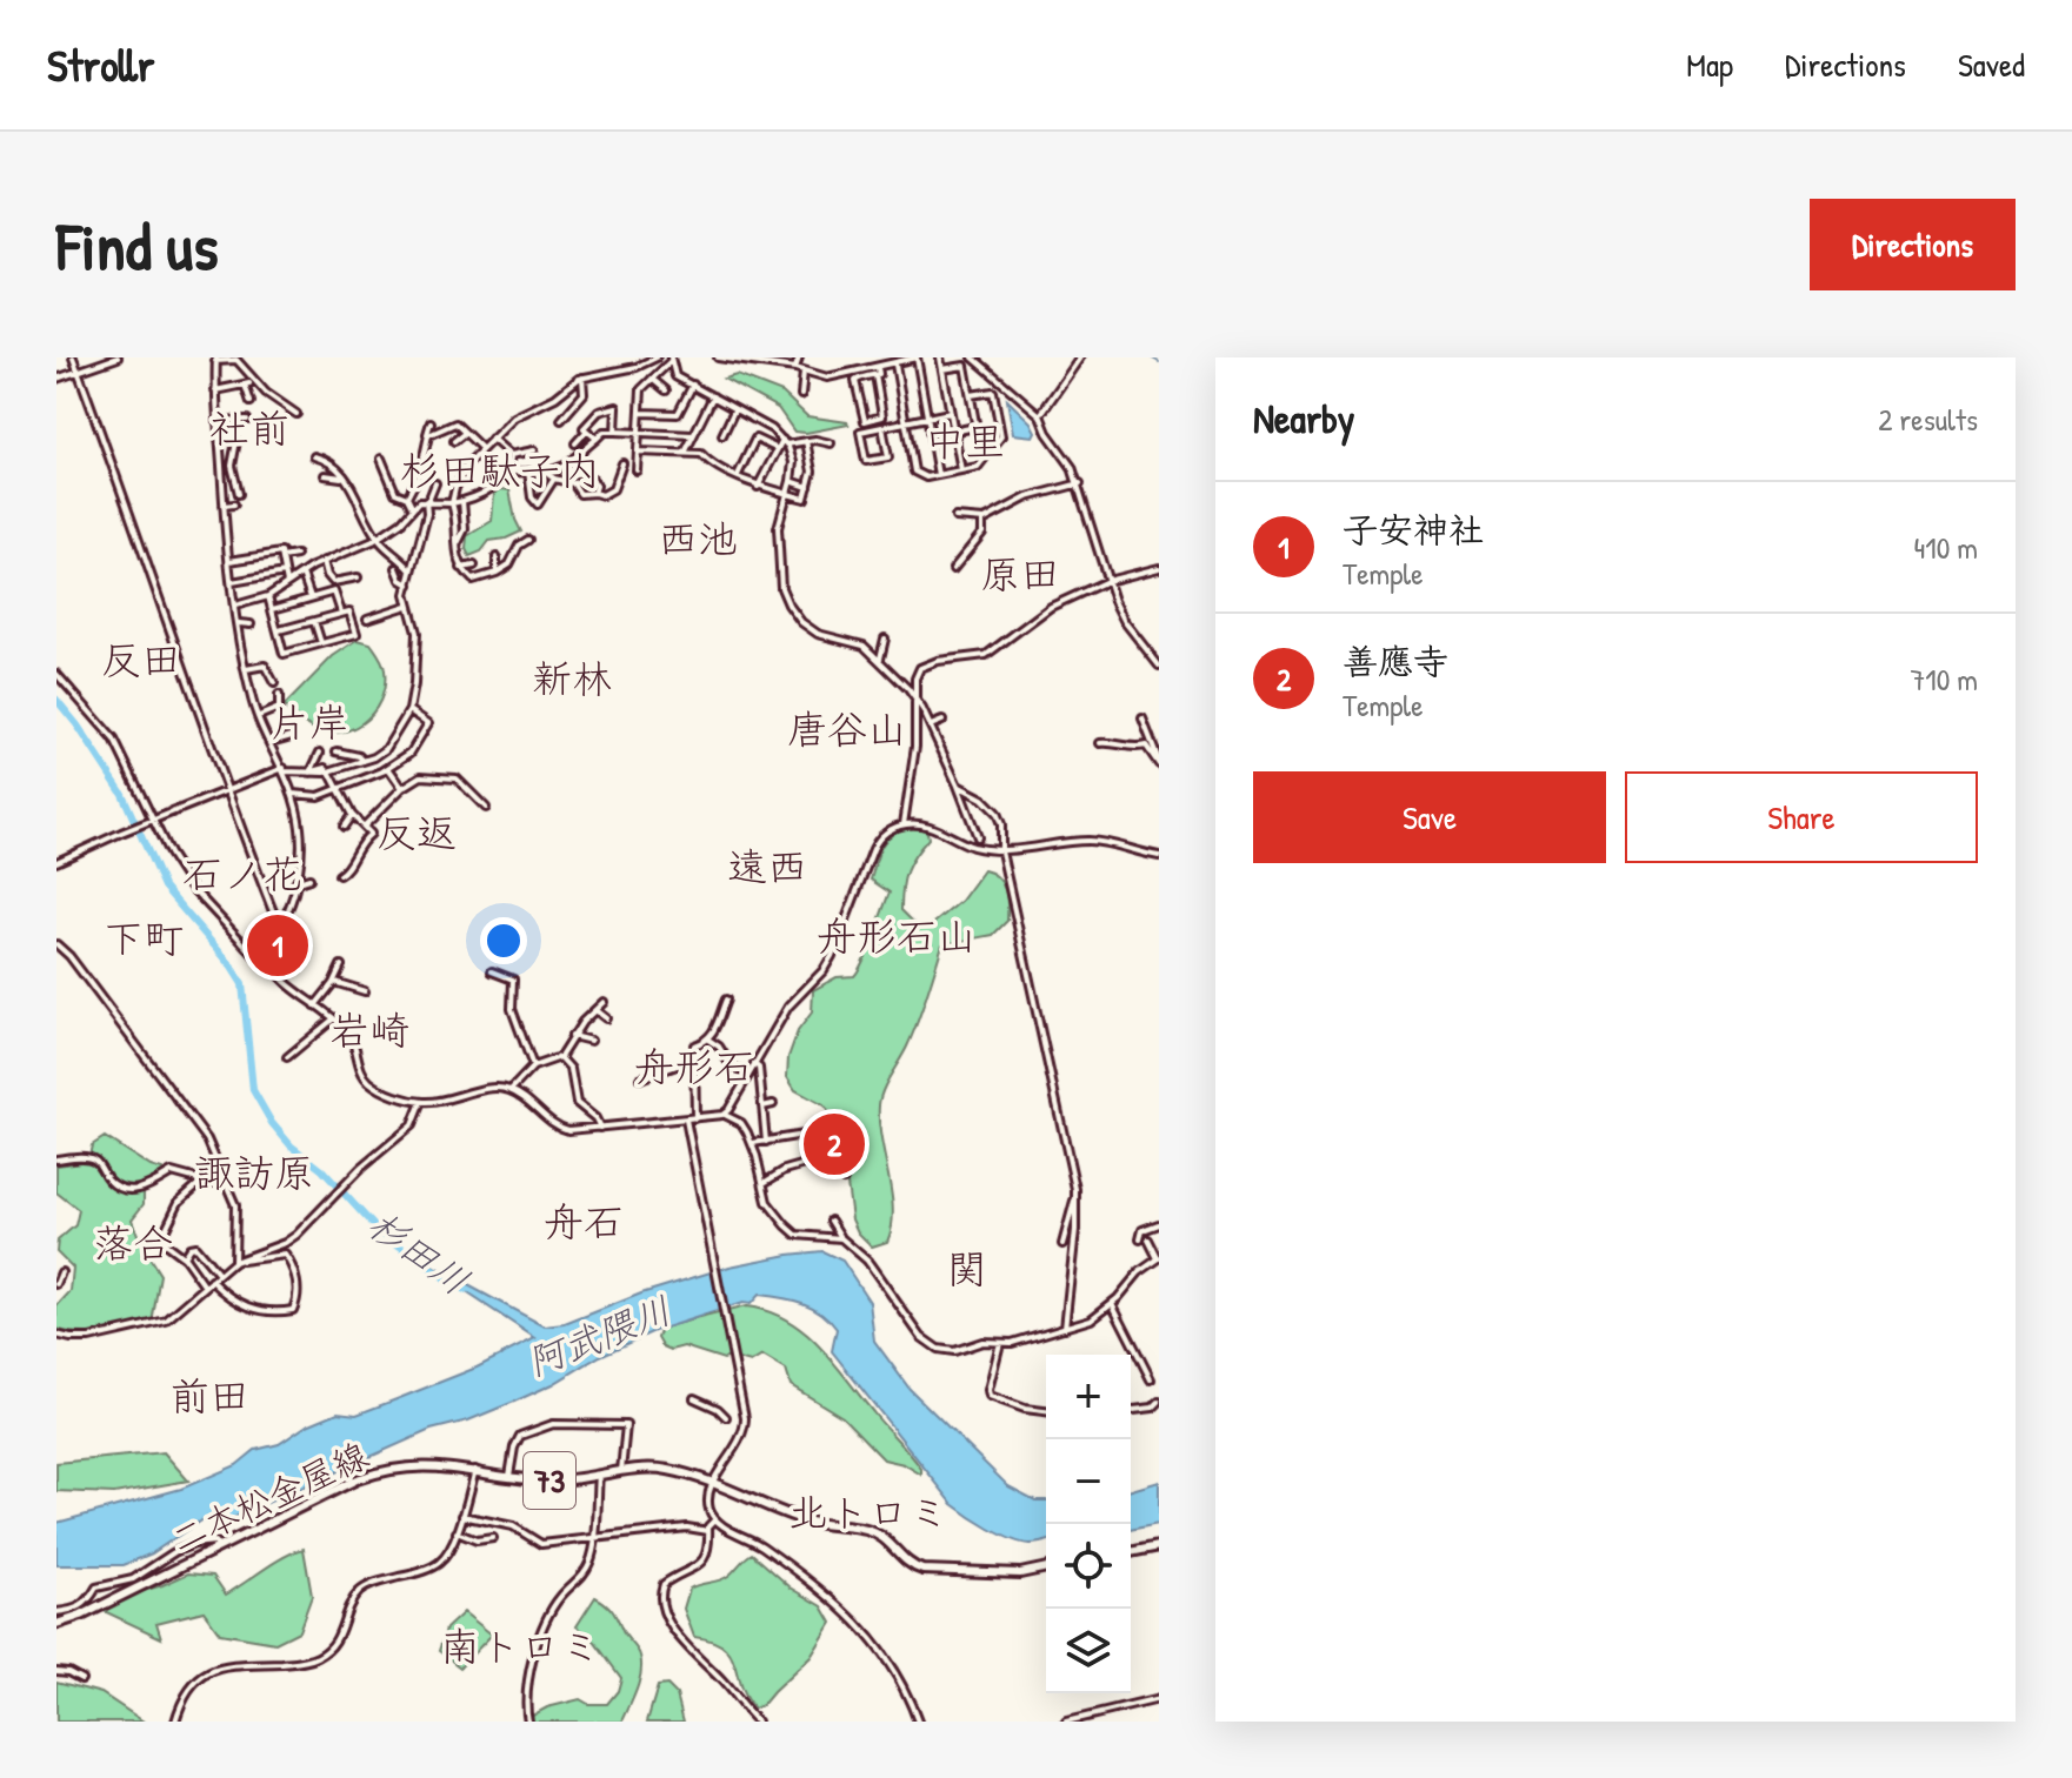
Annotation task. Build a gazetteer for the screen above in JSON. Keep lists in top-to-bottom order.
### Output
{
  "streets": {
    "main road": ["73", "二本松金屋線"]
  },
  "districts": [
    "社前",
    "中里",
    "杉田駄子内",
    "西池",
    "原田",
    "反田",
    "新林",
    "片岸",
    "唐谷山",
    "反返",
    "遠西",
    "石ノ花",
    "舟形石山",
    "下町",
    "岩崎",
    "舟形石",
    "諏訪原",
    "舟石",
    "落合",
    "関",
    "前田",
    "北トロミ",
    "南トロミ"
  ],
  "water": ["杉田川", "阿武隈川"],
  "page": {
    "header": "Strollr",
    "nav": ["Map", "Directions", "Saved"],
    "buttons": [
      "Directions",
      ["Save", "Share"]
    ],
    "title": "Find us",
    "heading": ["Nearby", "2 results"],
    "list": [
      {
        "mark": "1",
        "name": "子安神社",
        "note": "Temple",
        "value": "410 m"
      },
      {
        "mark": "2",
        "name": "善應寺",
        "note": "Temple",
        "value": "710 m"
      }
    ],
    "pins": ["1", "2"],
    "map_buttons": ["+", "−"]
  }
}
